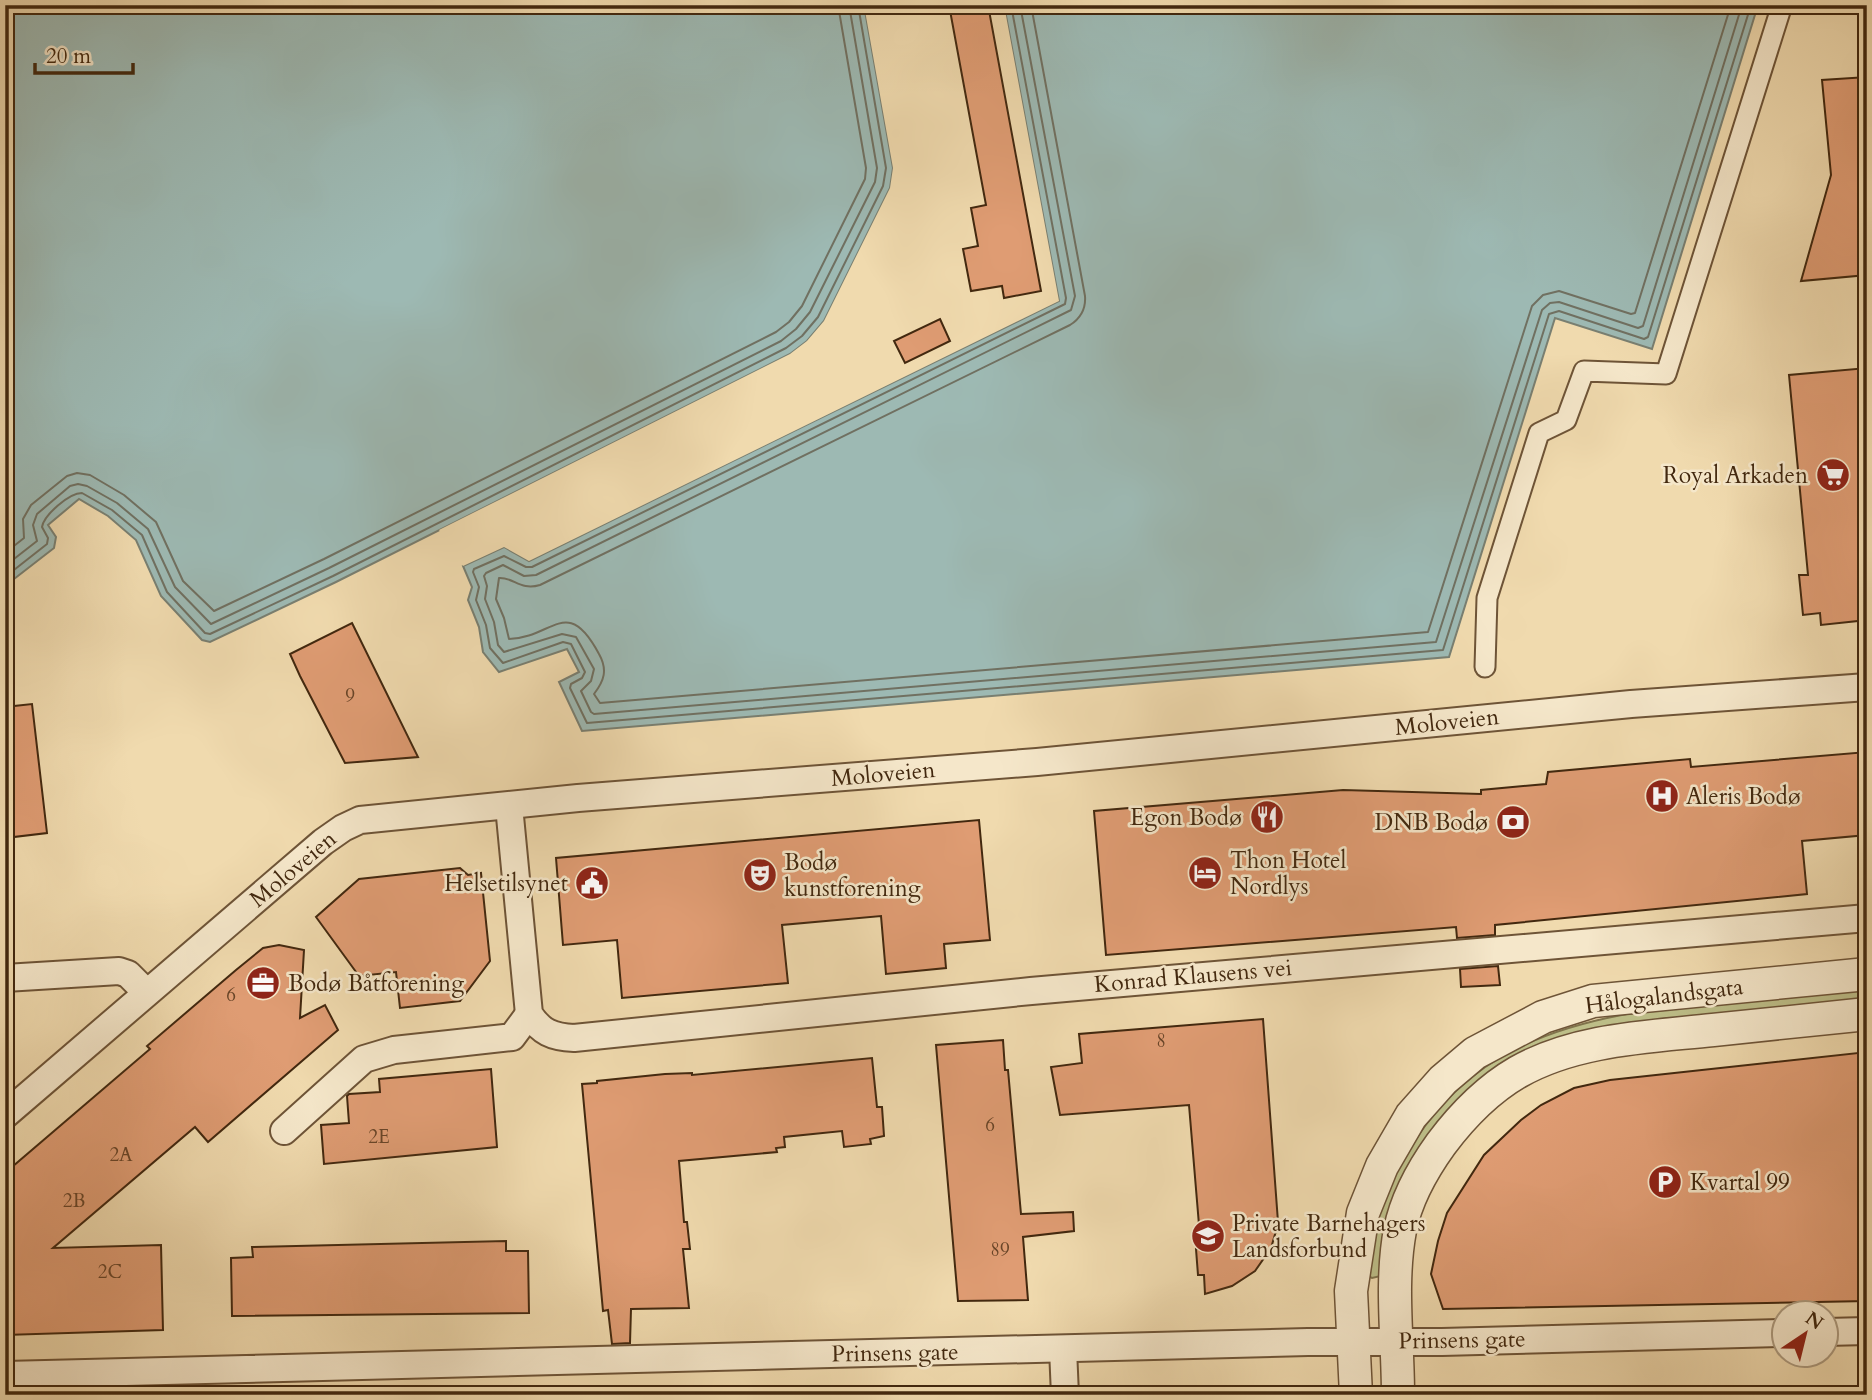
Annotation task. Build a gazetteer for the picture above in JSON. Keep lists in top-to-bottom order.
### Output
{
  "streets": {
    "street": [
      "Moloveien",
      "Konrad Klausens vei",
      "Hålogalandsgata",
      "Prinsens gate"
    ]
  },
  "crossings": [
    ["Hålogalandsgata", "Prinsens gate"]
  ],
  "places": {
    "supermarket": ["Royal Arkaden"],
    "hospital": ["Aleris Bodø"],
    "restaurant": ["Egon Bodø"],
    "bank": ["DNB Bodø"],
    "hotel": ["Thon Hotel Nordlys"],
    "theatre": ["Bodø kunstforening"],
    "public building": ["Helsetilsynet"],
    "office": ["Bodø Båtforening"],
    "parking": ["Kvartal 99"],
    "school or university": ["Private Barnehagers Landsforbund"]
  },
  "house_numbers": [
    "9",
    "6",
    "8",
    "6",
    "2E",
    "2A",
    "2B",
    "89",
    "2C"
  ],
  "scale_bar": "20 m",
  "north": "top right"
}
